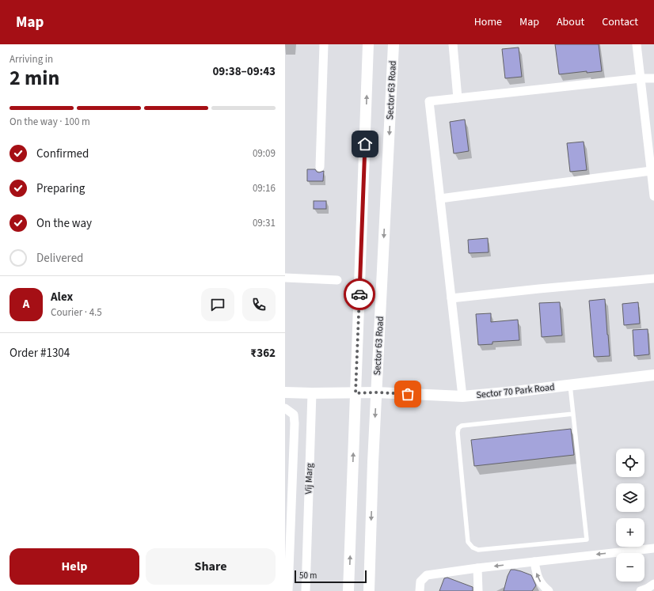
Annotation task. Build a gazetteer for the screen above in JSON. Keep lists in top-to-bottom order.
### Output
{
  "streets": {
    "street": ["Sector 63 Road", "Sector 70 Park Road", "Vij Marg"]
  },
  "crossings": [
    ["Sector 63 Road", "Sector 70 Park Road"],
    ["Sector 70 Park Road", "Vij Marg"]
  ],
  "scale_bar": "50 m",
  "page": {
    "header": "Map",
    "nav": [
      "Home",
      "Map",
      "About",
      "Contact"
    ],
    "heading": ["2 min", "Arriving in", "09:38–09:43"],
    "panel": [
      "Alex",
      "Courier · 4.5",
      "Order #1304",
      "₹362"
    ],
    "bar": "On the way · 100 m",
    "list": [
      ["Confirmed", "09:09"],
      ["Preparing", "09:16"],
      ["On the way", "09:31"],
      "Delivered"
    ],
    "round": "A",
    "map_buttons": ["+", "−"],
    "buttons": ["Help", "Share"],
    "scale": "50 m"
  }
}
